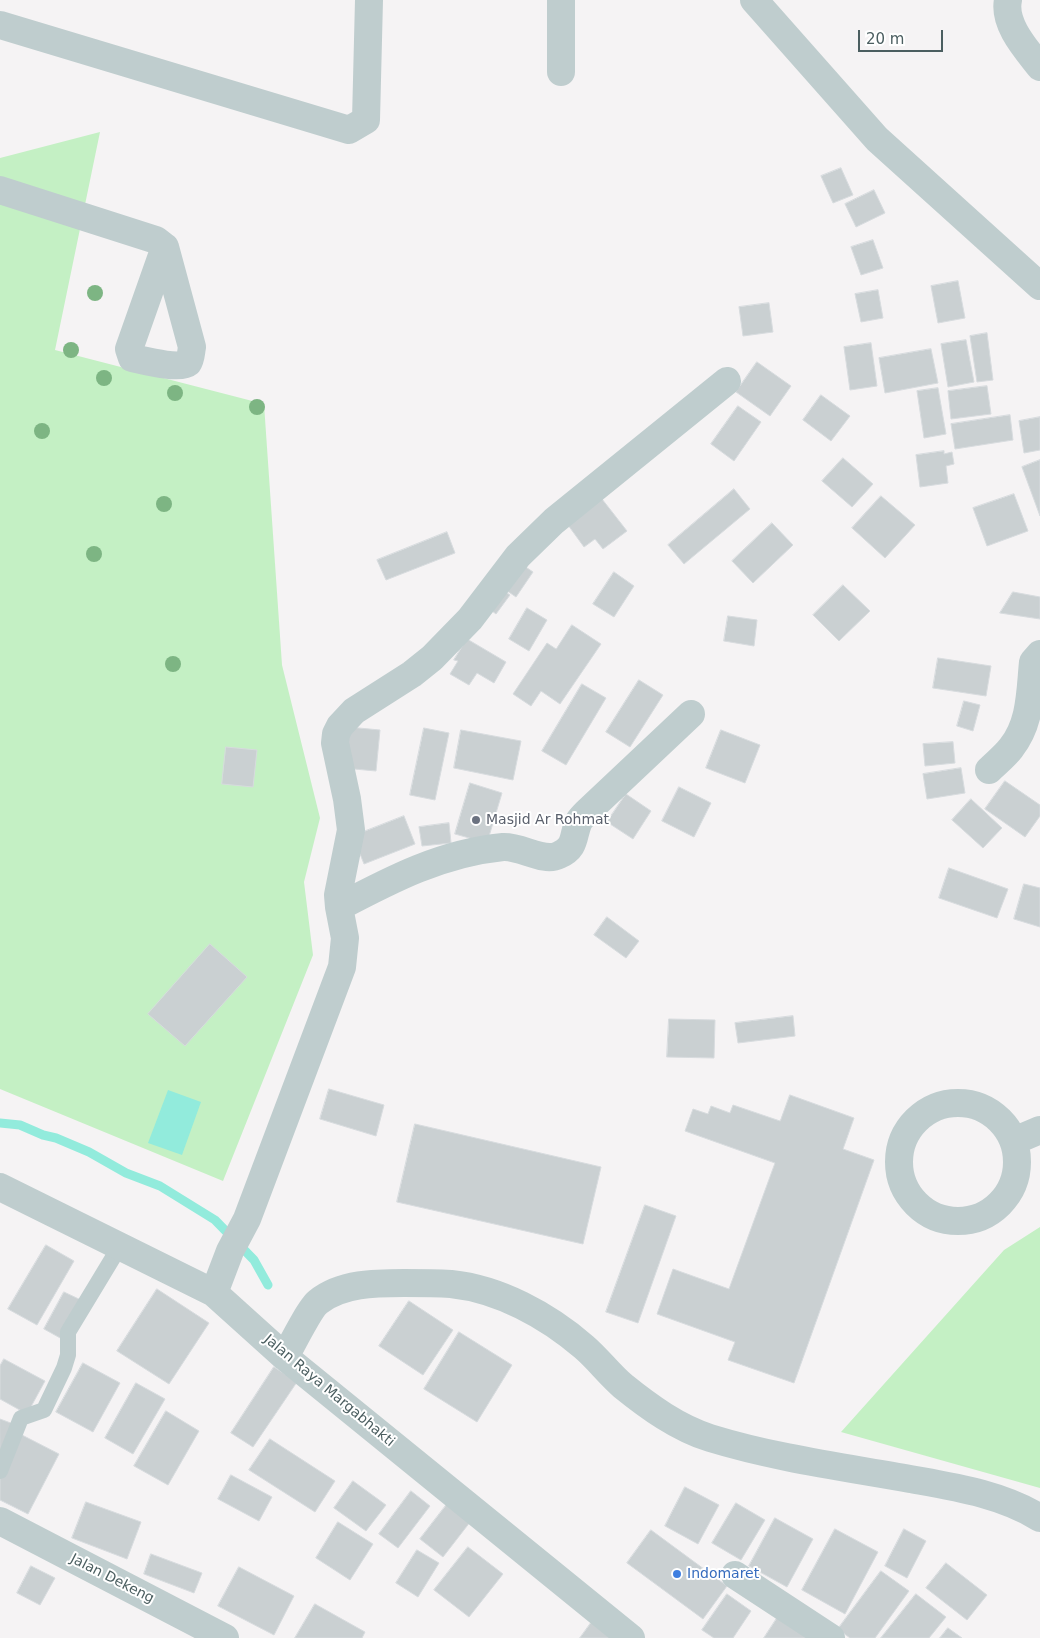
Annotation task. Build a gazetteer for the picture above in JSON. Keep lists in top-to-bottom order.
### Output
{
  "streets": {
    "street": ["Jalan Raya Margabhakti", "Jalan Dekeng"]
  },
  "places": ["Masjid Ar Rohmat", "Indomaret"],
  "scale_bar": "20 m"
}
